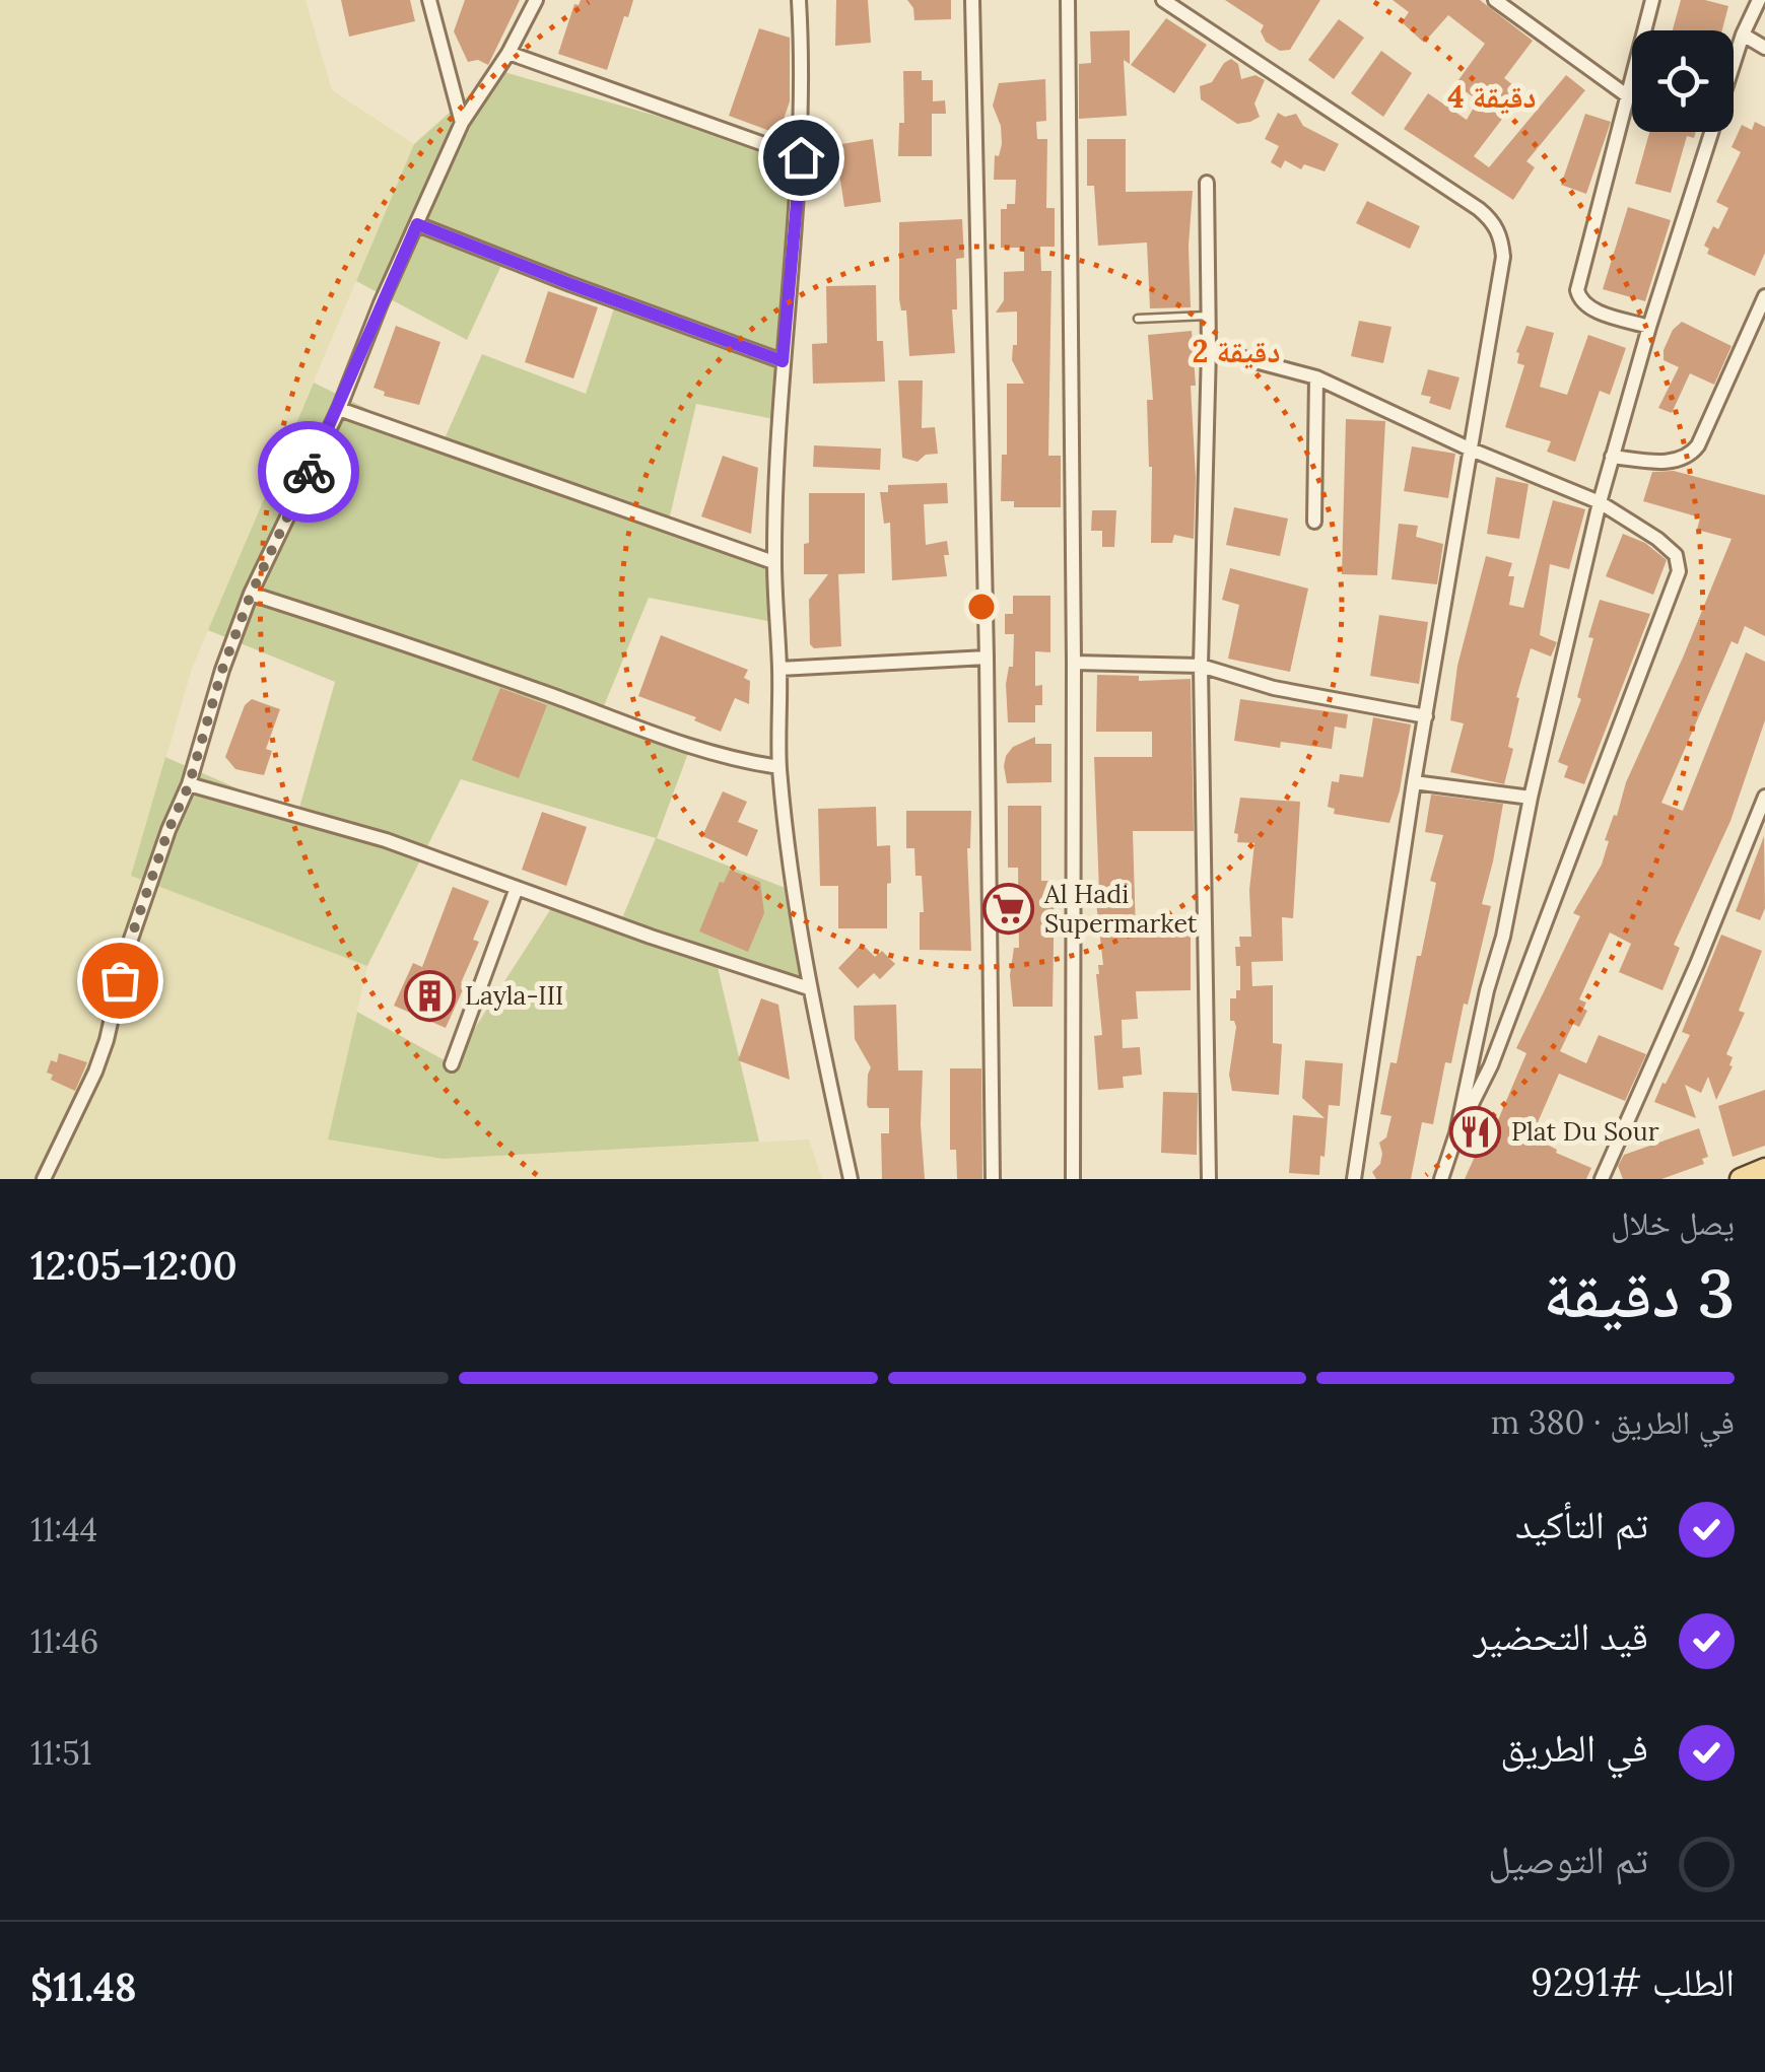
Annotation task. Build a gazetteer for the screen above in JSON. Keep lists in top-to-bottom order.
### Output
{
  "places": {
    "supermarket": ["Al Hadi Supermarket"],
    "building": ["Layla-III"],
    "restaurant": ["Plat Du Sour"]
  },
  "page": {
    "heading": ["3 دقيقة", "يصل خلال", "12:00–12:05"],
    "panel": ["الطلب #9291", "$11.48"],
    "bar": "في الطريق · 380 m",
    "list": [
      ["تم التأكيد", "11:44"],
      ["قيد التحضير", "11:46"],
      ["في الطريق", "11:51"],
      "تم التوصيل"
    ]
  },
  "rings": ["4 دقيقة", "2 دقيقة"]
}
